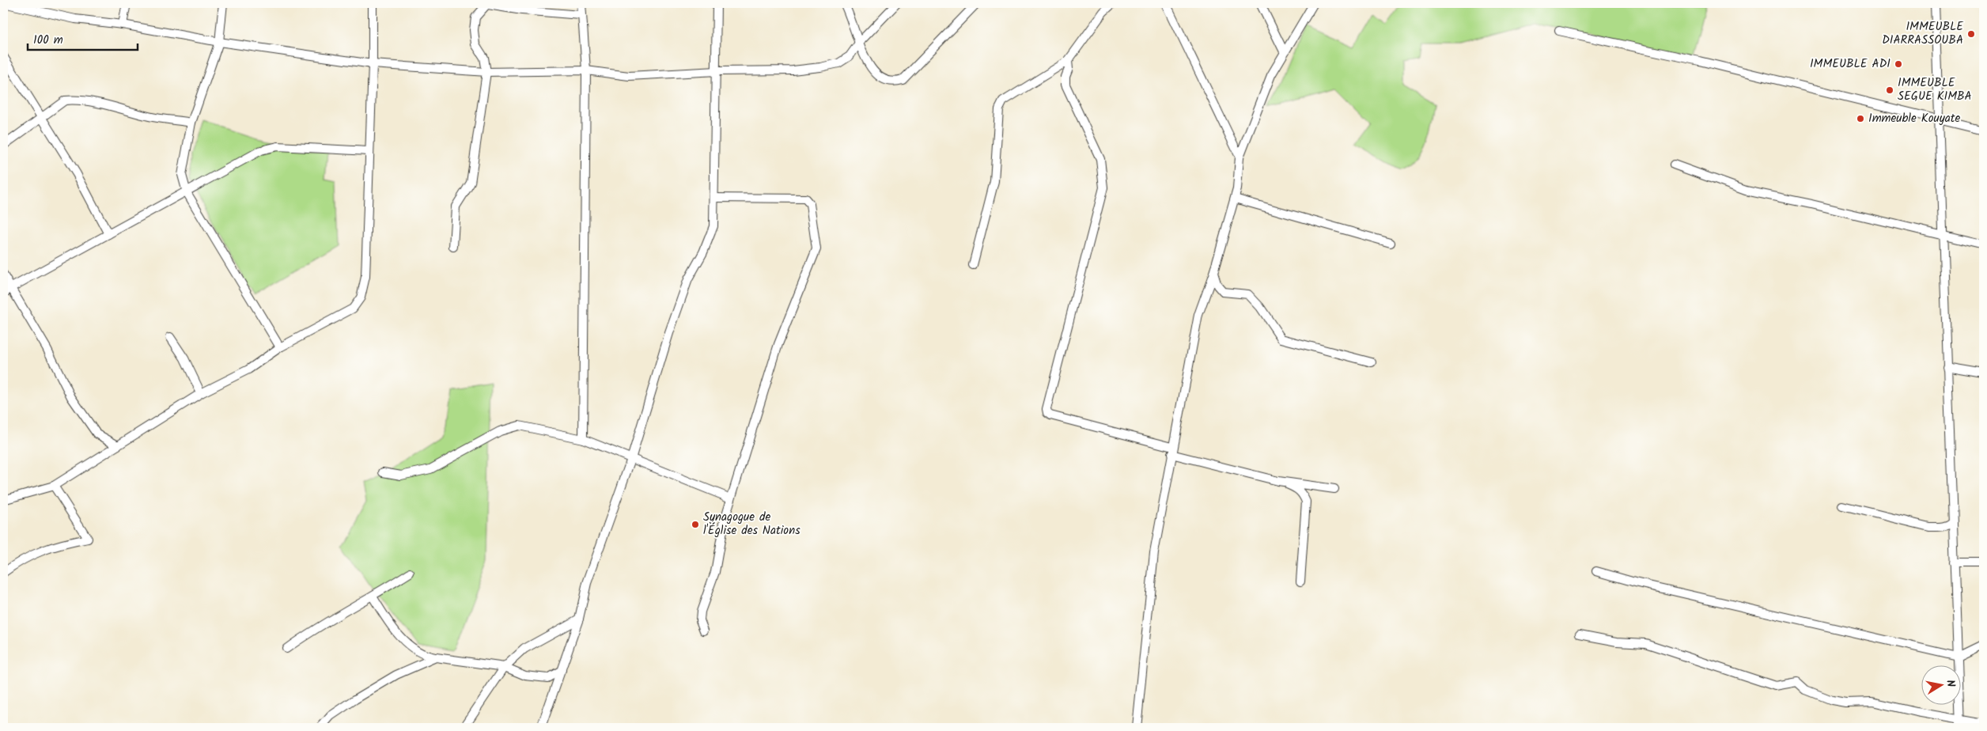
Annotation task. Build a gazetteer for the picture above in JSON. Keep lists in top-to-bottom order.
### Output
{
  "places": [
    "IMMEUBLE DIARRASSOUBA",
    "IMMEUBLE ADI",
    "IMMEUBLE SEGUE KIMBA",
    "Immeuble Kouyate",
    "Synagogue de l'Église des Nations"
  ],
  "scale_bar": "100 m",
  "north": "right"
}
